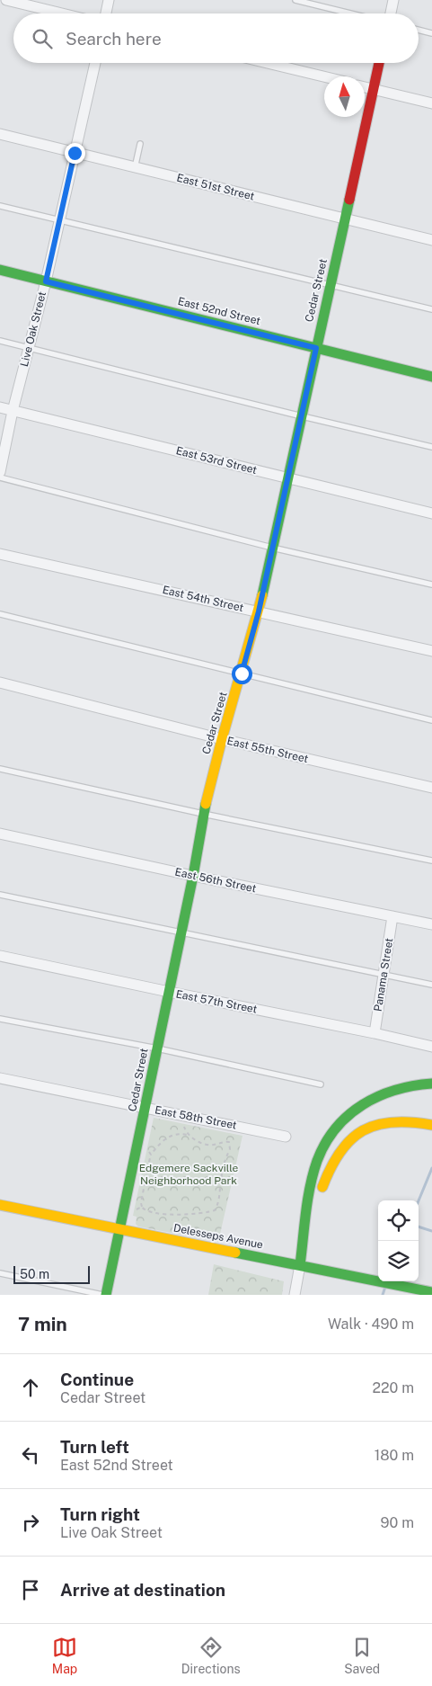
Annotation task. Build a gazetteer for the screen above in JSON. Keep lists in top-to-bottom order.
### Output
{
  "streets": {
    "main road": ["Cedar Street", "East 52nd Street", "Delesseps Avenue"],
    "street": [
      "East 51st Street",
      "Live Oak Street",
      "East 53rd Street",
      "East 54th Street",
      "East 55th Street",
      "East 56th Street",
      "Panama Street",
      "East 57th Street",
      "East 58th Street"
    ]
  },
  "crossings": [
    ["East 51st Street", "Cedar Street"],
    ["East 51st Street", "Live Oak Street"],
    ["Cedar Street", "East 52nd Street"],
    ["Cedar Street", "East 53rd Street"],
    ["Cedar Street", "East 54th Street"],
    ["Cedar Street", "East 55th Street"],
    ["Cedar Street", "East 56th Street"],
    ["Cedar Street", "East 57th Street"],
    ["Cedar Street", "East 58th Street"],
    ["Cedar Street", "Delesseps Avenue"],
    ["East 52nd Street", "Live Oak Street"],
    ["Live Oak Street", "East 53rd Street"],
    ["East 56th Street", "Panama Street"],
    ["Panama Street", "East 57th Street"]
  ],
  "parks": ["Edgemere Sackville Neighborhood Park"],
  "scale_bar": "50 m",
  "north": "top",
  "page": {
    "search": "Search here",
    "scale": "50 m",
    "heading": ["7 min", "Walk · 490 m"],
    "list": [
      ["Continue", "Cedar Street", "220 m"],
      ["Turn left", "East 52nd Street", "180 m"],
      ["Turn right", "Live Oak Street", "90 m"],
      "Arrive at destination"
    ],
    "nav": ["Map", "Directions", "Saved"]
  }
}
